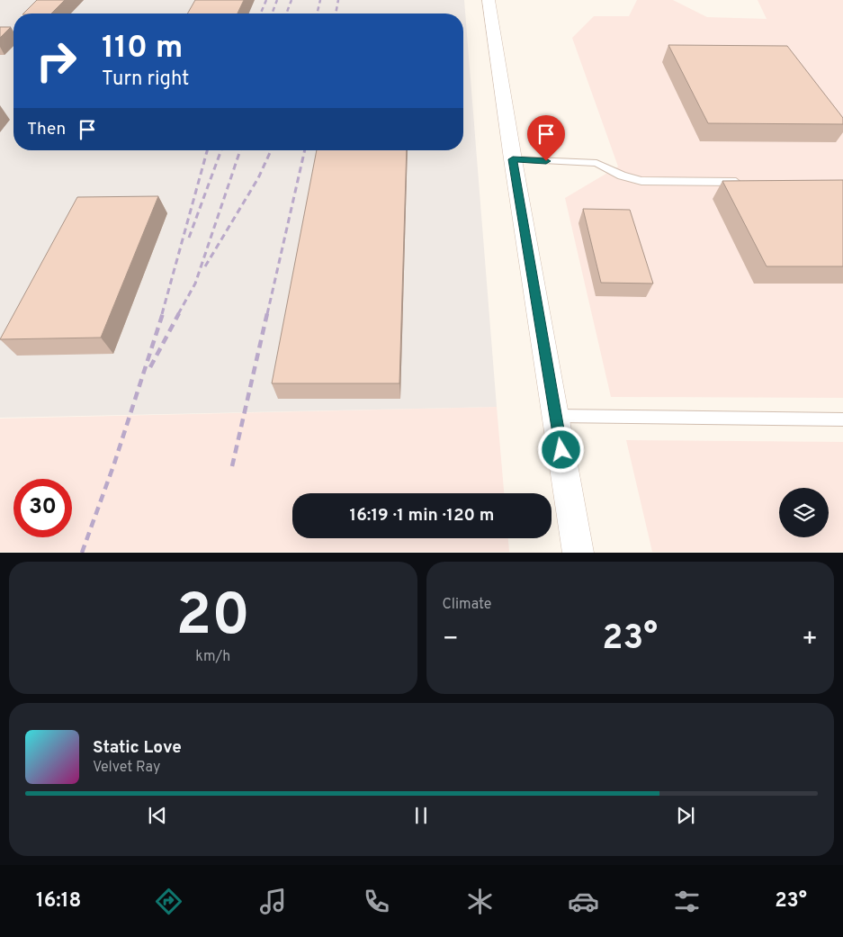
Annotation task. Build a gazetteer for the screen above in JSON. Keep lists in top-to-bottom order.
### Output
{
  "page": {
    "turn": ["110 m", "Turn right"],
    "then": "Then",
    "limit": "30",
    "trip": "16:19 · 1 min · 120 m",
    "tile": [
      ["20", "km/h"],
      "Climate"
    ],
    "heat": ["−", "23°", "+"],
    "song": ["Static Love", "Velvet Ray"],
    "tabs": ["16:18", "23°"]
  }
}
